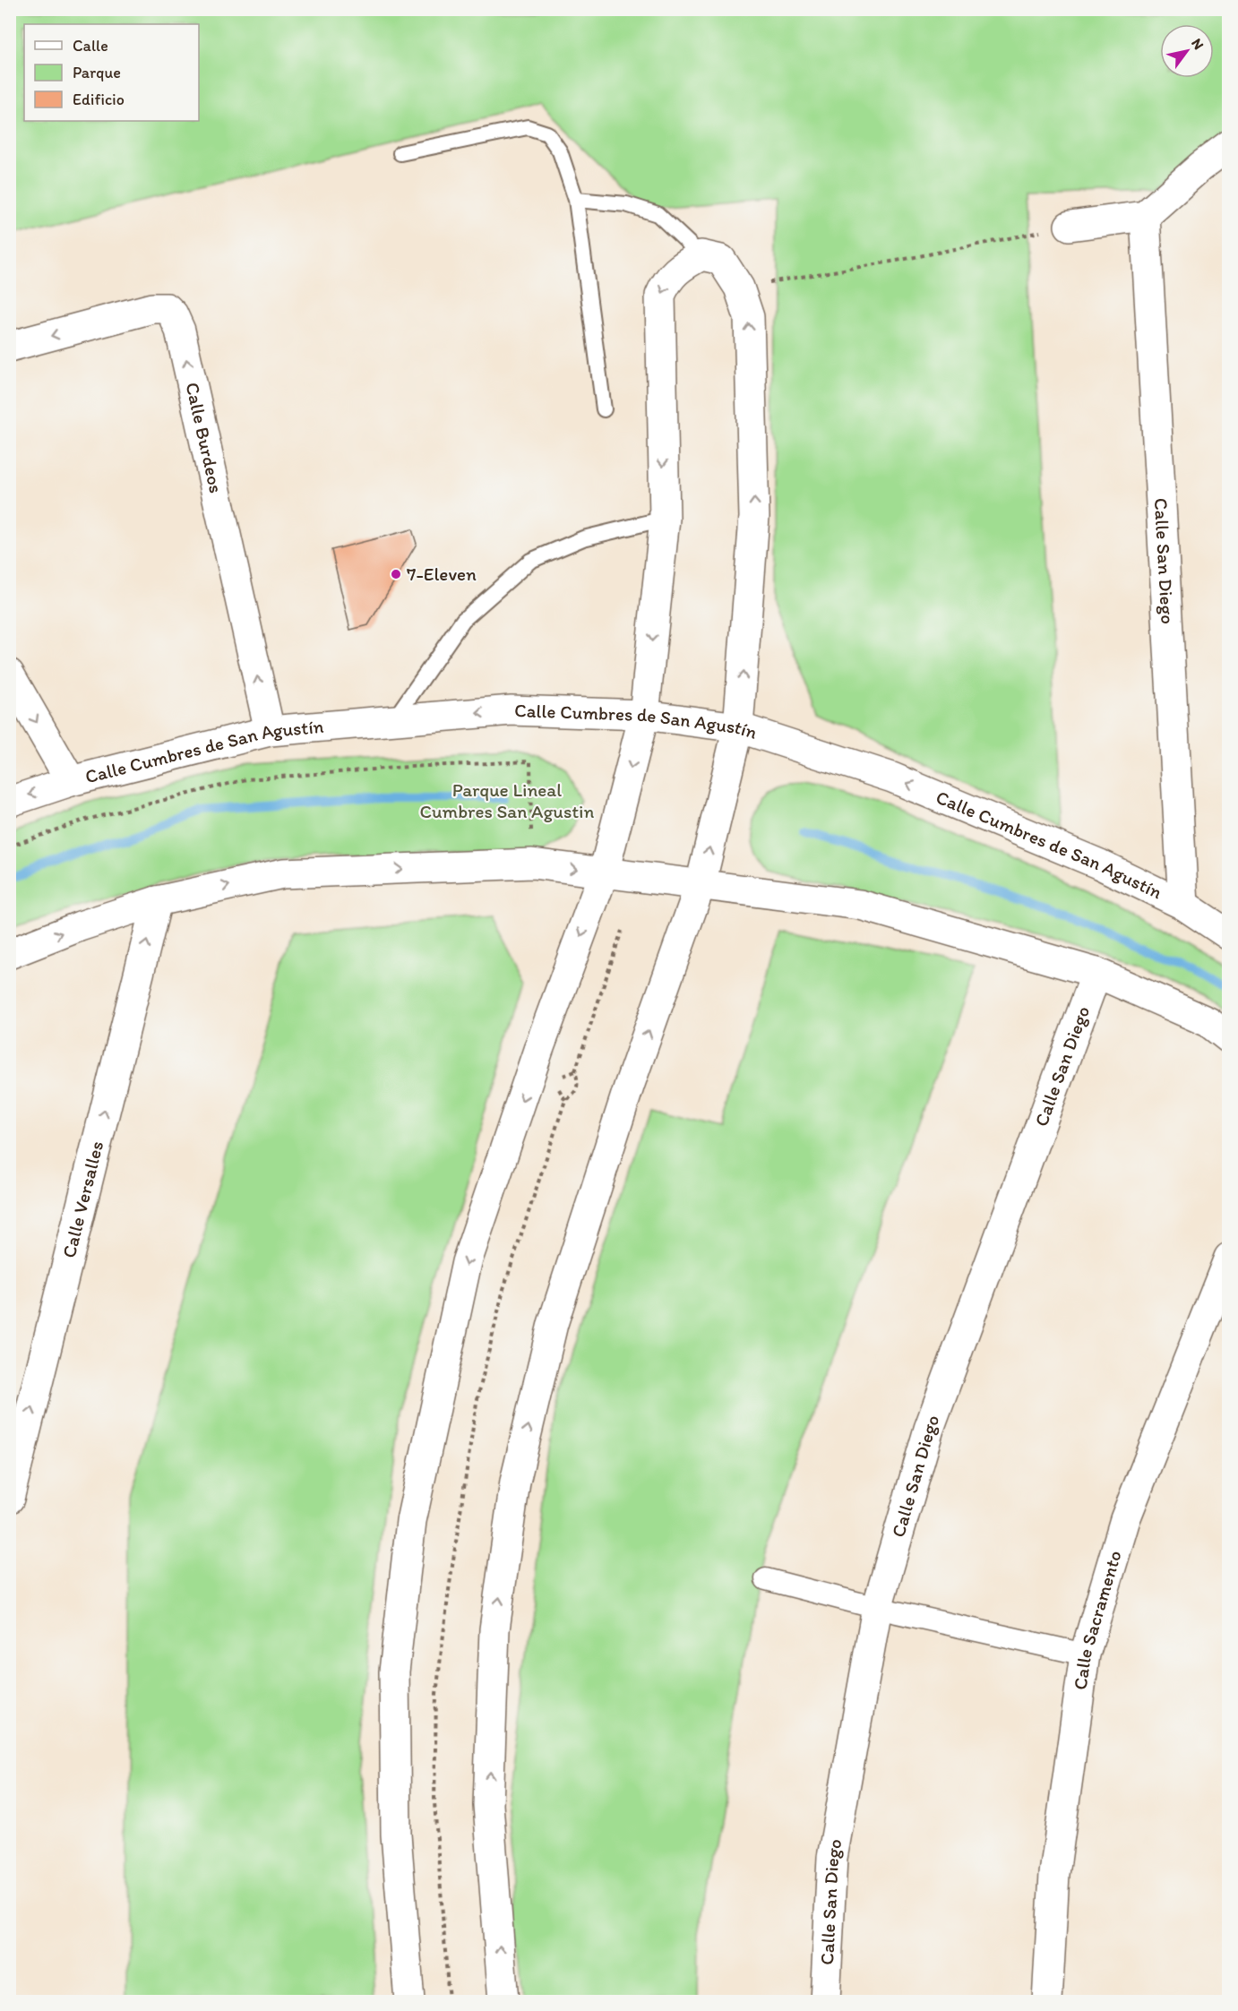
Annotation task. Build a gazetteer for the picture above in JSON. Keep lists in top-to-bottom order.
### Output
{
  "streets": {
    "street": [
      "Calle Burdeos",
      "Calle San Diego",
      "Calle Cumbres de San Agustín",
      "Calle Versalles",
      "Calle Sacramento"
    ]
  },
  "crossings": [
    ["Calle Burdeos", "Calle Cumbres de San Agustín"],
    ["Calle San Diego", "Calle Cumbres de San Agustín"]
  ],
  "one_way": ["Calle Versalles"],
  "parks": ["Parque Lineal Cumbres San Agustin"],
  "places": ["7-Eleven"],
  "legend": ["Calle", "Parque", "Edificio"],
  "north": "top right"
}
